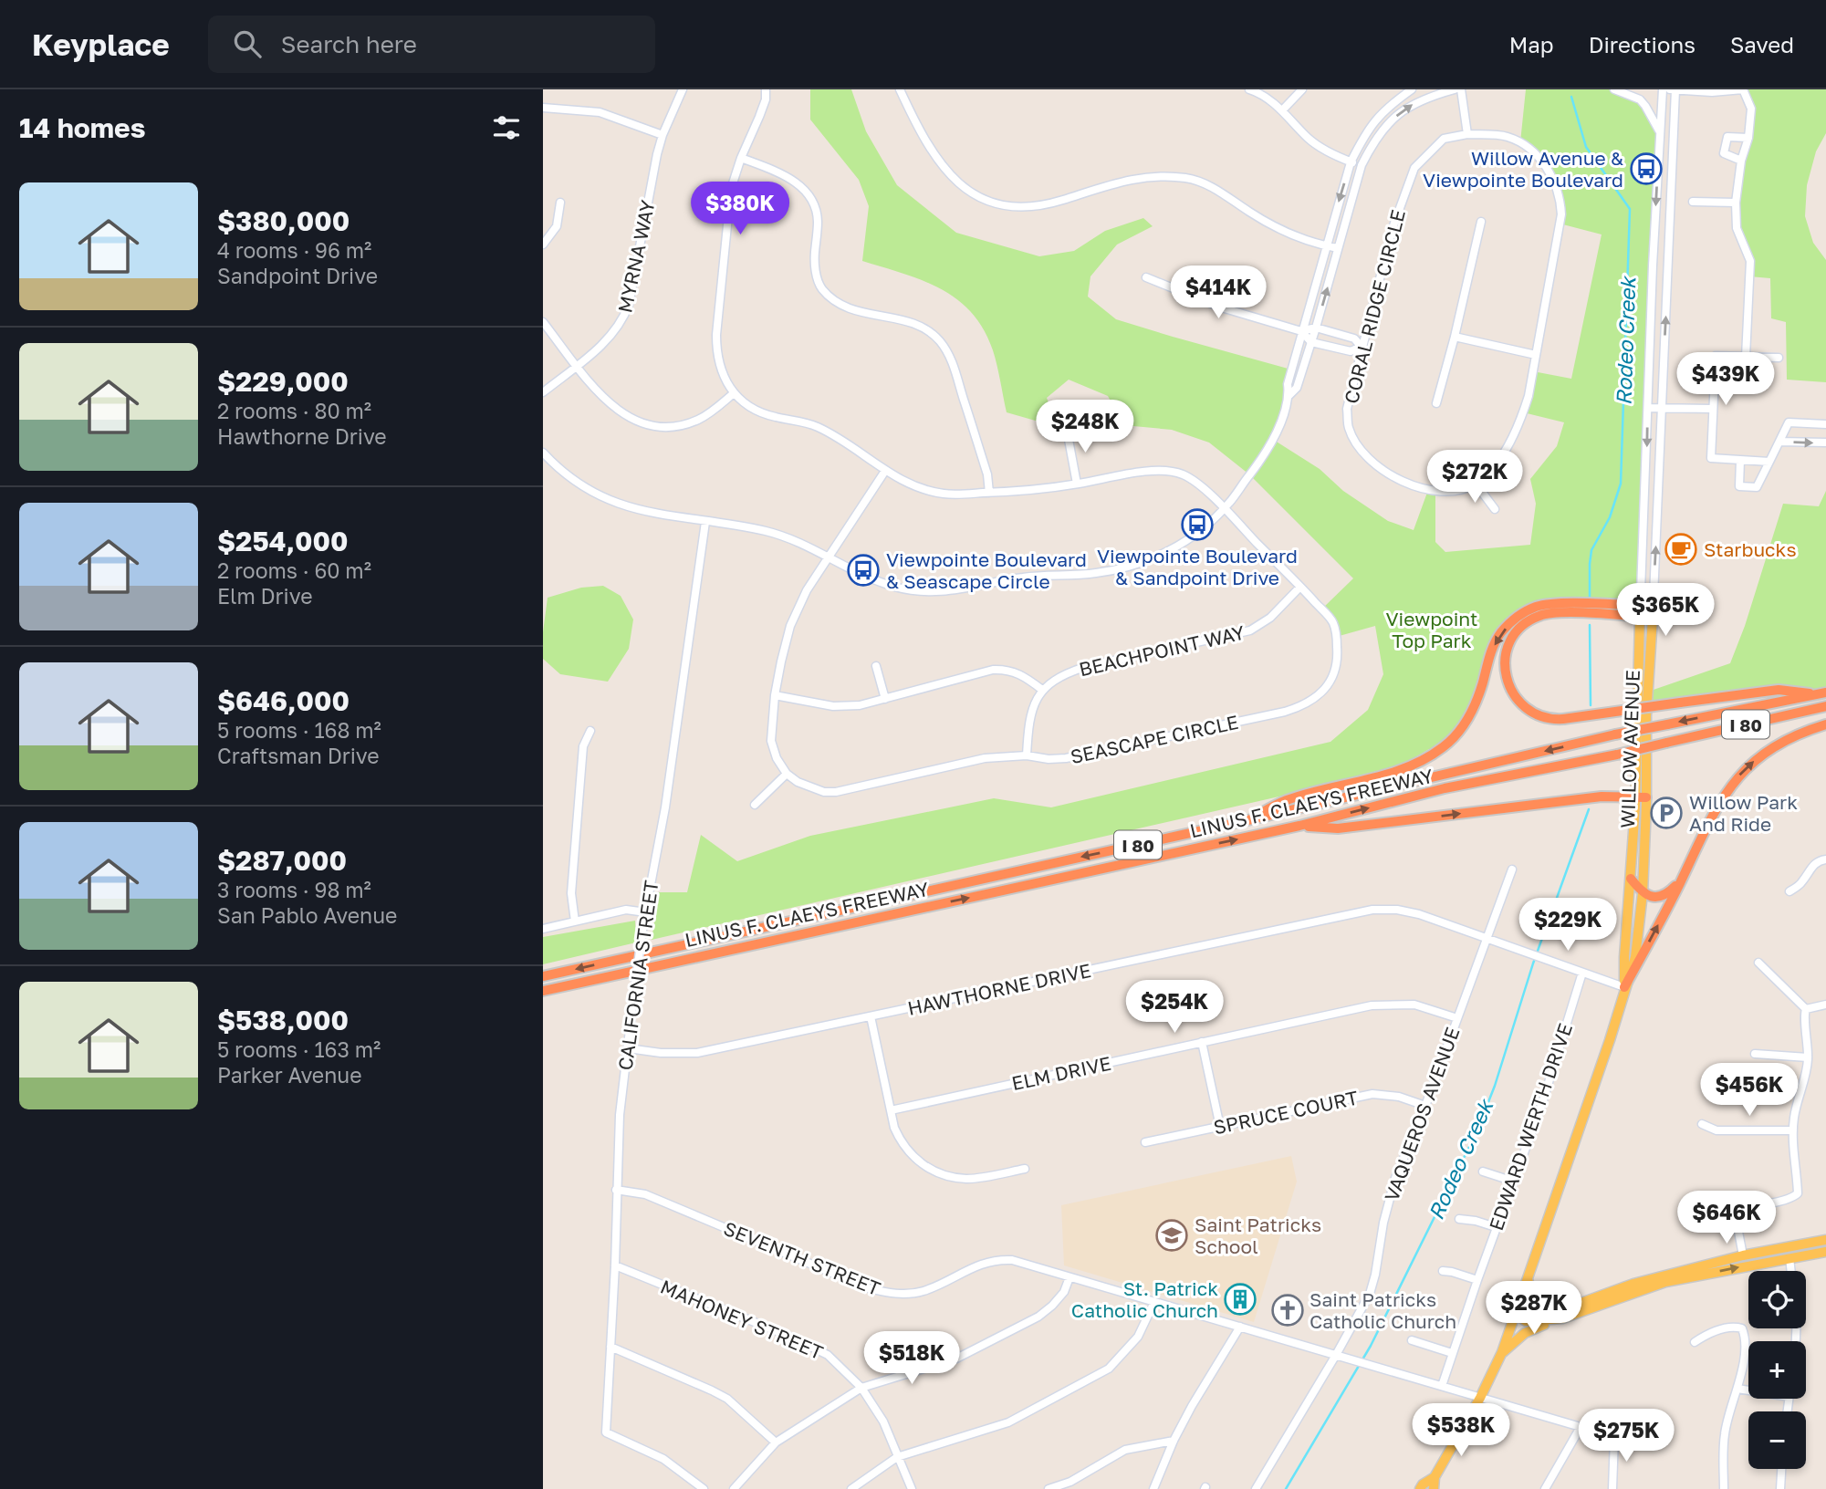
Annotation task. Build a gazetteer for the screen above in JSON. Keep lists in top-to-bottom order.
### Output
{
  "streets": {
    "highway": ["I 80", "LINUS F. CLAEYS FREEWAY"],
    "main road": ["WILLOW AVENUE"],
    "street": [
      "MYRNA WAY",
      "CORAL RIDGE CIRCLE",
      "BEACHPOINT WAY",
      "SEASCAPE CIRCLE",
      "CALIFORNIA STREET",
      "HAWTHORNE DRIVE",
      "ELM DRIVE",
      "SPRUCE COURT",
      "VAQUEROS AVENUE",
      "EDWARD WERTH DRIVE",
      "SEVENTH STREET",
      "MAHONEY STREET"
    ]
  },
  "crossings": [
    ["BEACHPOINT WAY", "SEASCAPE CIRCLE"],
    ["WILLOW AVENUE", "HAWTHORNE DRIVE"],
    ["WILLOW AVENUE", "SEVENTH STREET"],
    ["CALIFORNIA STREET", "HAWTHORNE DRIVE"],
    ["CALIFORNIA STREET", "SEVENTH STREET"],
    ["CALIFORNIA STREET", "MAHONEY STREET"],
    ["HAWTHORNE DRIVE", "VAQUEROS AVENUE"],
    ["HAWTHORNE DRIVE", "EDWARD WERTH DRIVE"],
    ["ELM DRIVE", "VAQUEROS AVENUE"],
    ["SPRUCE COURT", "VAQUEROS AVENUE"],
    ["VAQUEROS AVENUE", "SEVENTH STREET"],
    ["EDWARD WERTH DRIVE", "SEVENTH STREET"]
  ],
  "water": ["Rodeo Creek"],
  "parks": ["Viewpoint Top Park"],
  "places": {
    "bus stop": ["Willow Avenue & Viewpointe Boulevard", "Viewpointe Boulevard & Sandpoint Drive", "Viewpointe Boulevard & Seascape Circle"],
    "cafe": ["Starbucks"],
    "parking": ["Willow Park And Ride"],
    "school or university": ["Saint Patricks School"],
    "building": ["St. Patrick Catholic Church"],
    "church": ["Saint Patricks Catholic Church"]
  },
  "page": {
    "header": "Keyplace",
    "search": "Search here",
    "nav": ["Map", "Directions", "Saved"],
    "heading": "14 homes",
    "list": [
      {
        "name": "$380,000",
        "note": "4 rooms · 96 m² · Sandpoint Drive"
      },
      {
        "name": "$229,000",
        "note": "2 rooms · 80 m² · Hawthorne Drive"
      },
      {
        "name": "$254,000",
        "note": "2 rooms · 60 m² · Elm Drive"
      },
      {
        "name": "$646,000",
        "note": "5 rooms · 168 m² · Craftsman Drive"
      },
      {
        "name": "$287,000",
        "note": "3 rooms · 98 m² · San Pablo Avenue"
      },
      {
        "name": "$538,000",
        "note": "5 rooms · 163 m² · Parker Avenue"
      }
    ],
    "price": [
      "$380K",
      "$414K",
      "$439K",
      "$248K",
      "$272K",
      "$365K",
      "$229K",
      "$254K",
      "$456K",
      "$646K",
      "$287K",
      "$518K",
      "$538K",
      "$275K"
    ],
    "map_buttons": ["+", "−"]
  }
}
